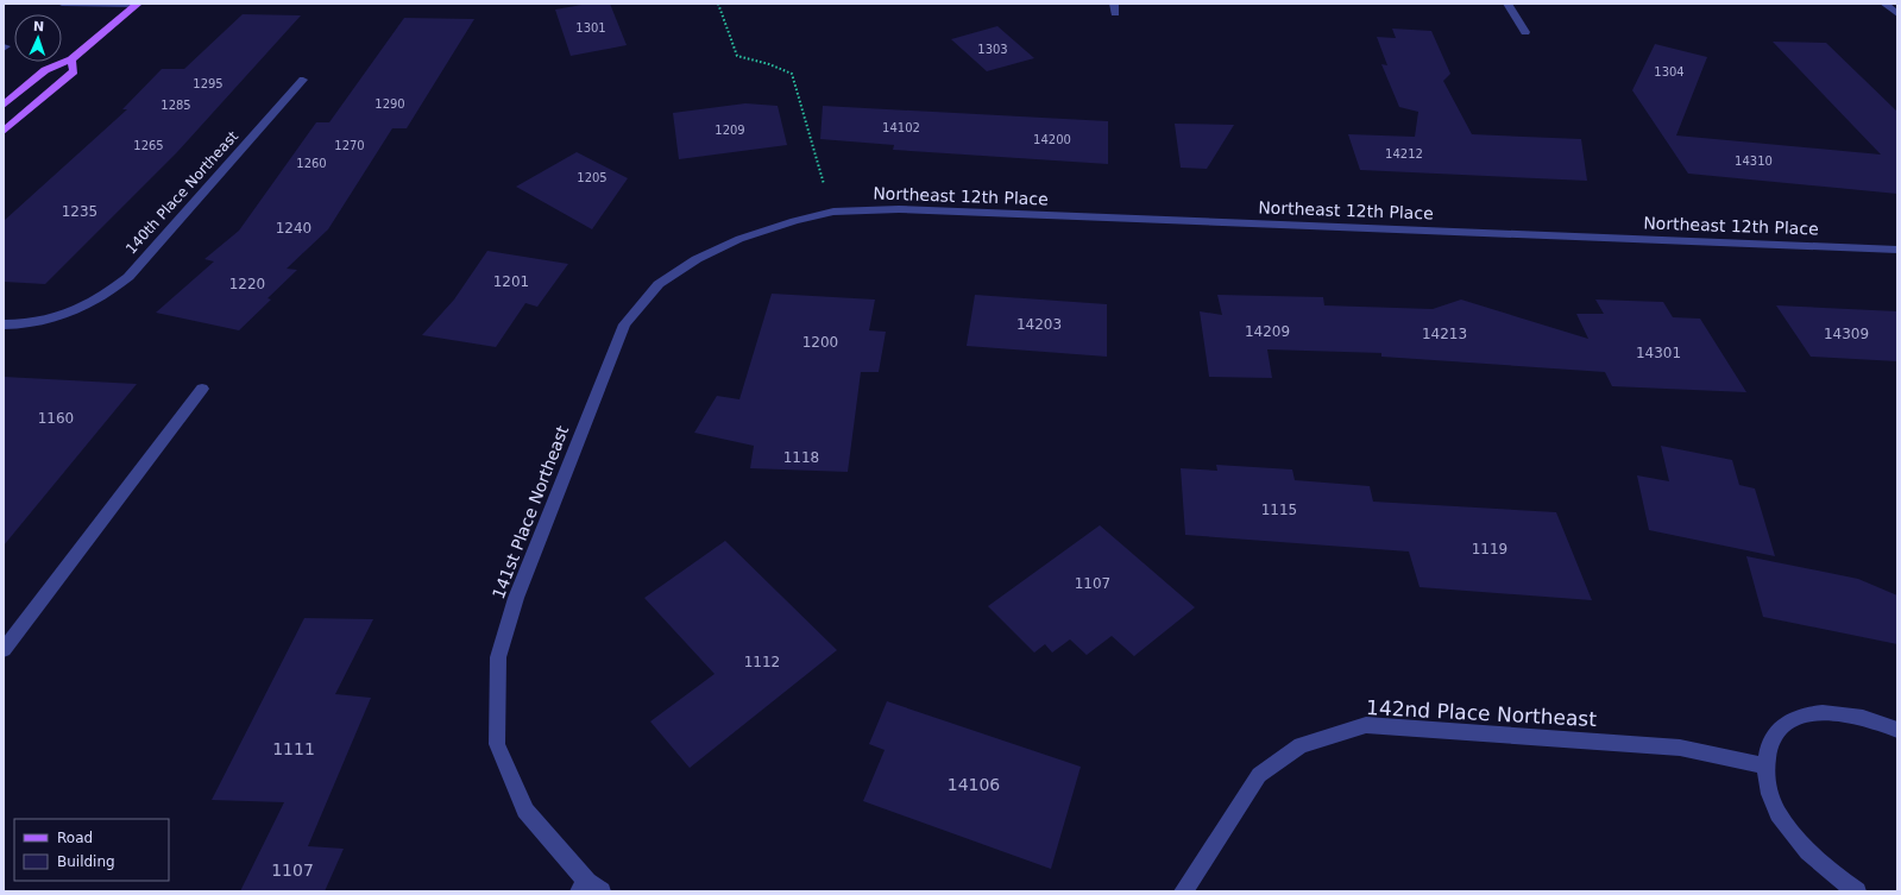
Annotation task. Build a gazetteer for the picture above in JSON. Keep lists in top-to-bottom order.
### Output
{
  "streets": {
    "street": [
      "140th Place Northeast",
      "Northeast 12th Place",
      "141st Place Northeast",
      "142nd Place Northeast"
    ]
  },
  "crossings": [
    ["Northeast 12th Place", "141st Place Northeast"]
  ],
  "house_numbers": [
    "1301",
    "1303",
    "1304",
    "1295",
    "1290",
    "1285",
    "14102",
    "1209",
    "14200",
    "1265",
    "1270",
    "14212",
    "14310",
    "1260",
    "1205",
    "1235",
    "1240",
    "1201",
    "1220",
    "14203",
    "14209",
    "14213",
    "14309",
    "1200",
    "14301",
    "1160",
    "1118",
    "1115",
    "1119",
    "1107",
    "1112",
    "1111",
    "14106",
    "1107"
  ],
  "legend": ["Road", "Building"],
  "north": "top"
}
